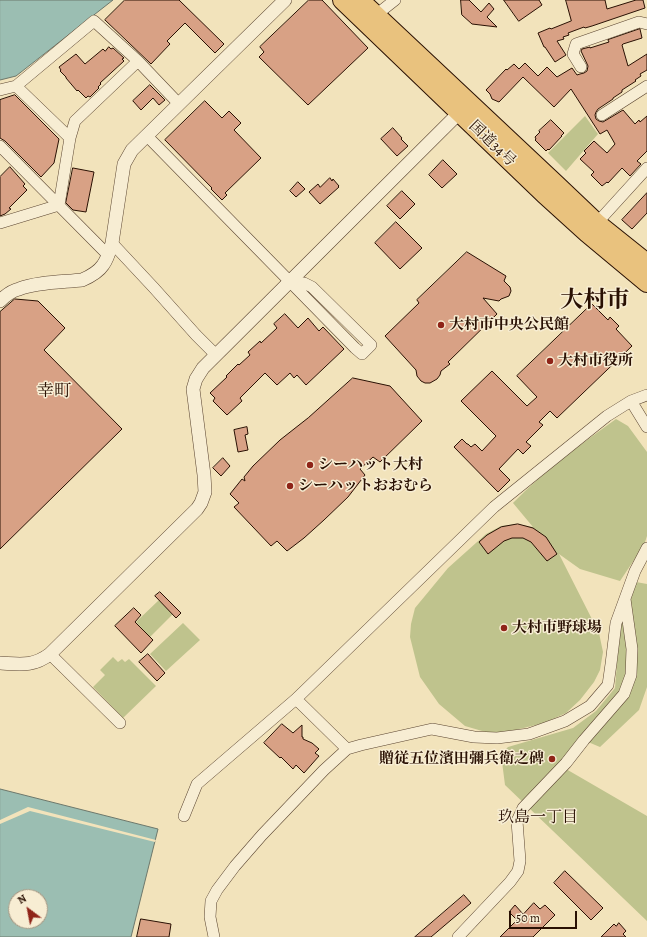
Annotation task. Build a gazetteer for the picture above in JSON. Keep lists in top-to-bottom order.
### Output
{
  "streets": {
    "highway": ["国道34号"]
  },
  "districts": ["大村市", "幸町", "玖島一丁目"],
  "places": [
    "大村市中央公民館",
    "大村市役所",
    "シーハット大村",
    "シーハットおおむら",
    "大村市野球場",
    "贈従五位濱田彌兵衛之碑"
  ],
  "scale_bar": "50 m",
  "north": "top left"
}
